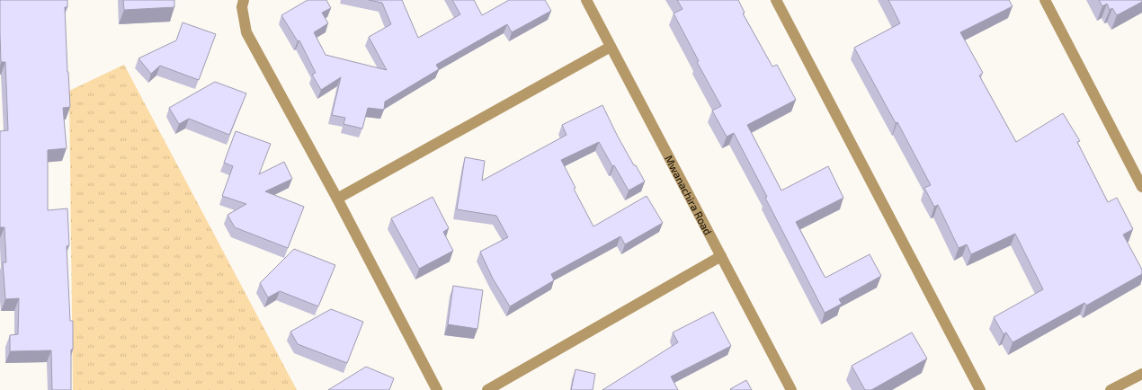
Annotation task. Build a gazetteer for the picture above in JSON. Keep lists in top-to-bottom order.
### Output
{
  "streets": {
    "street": ["Mwanachira Road"]
  }
}
